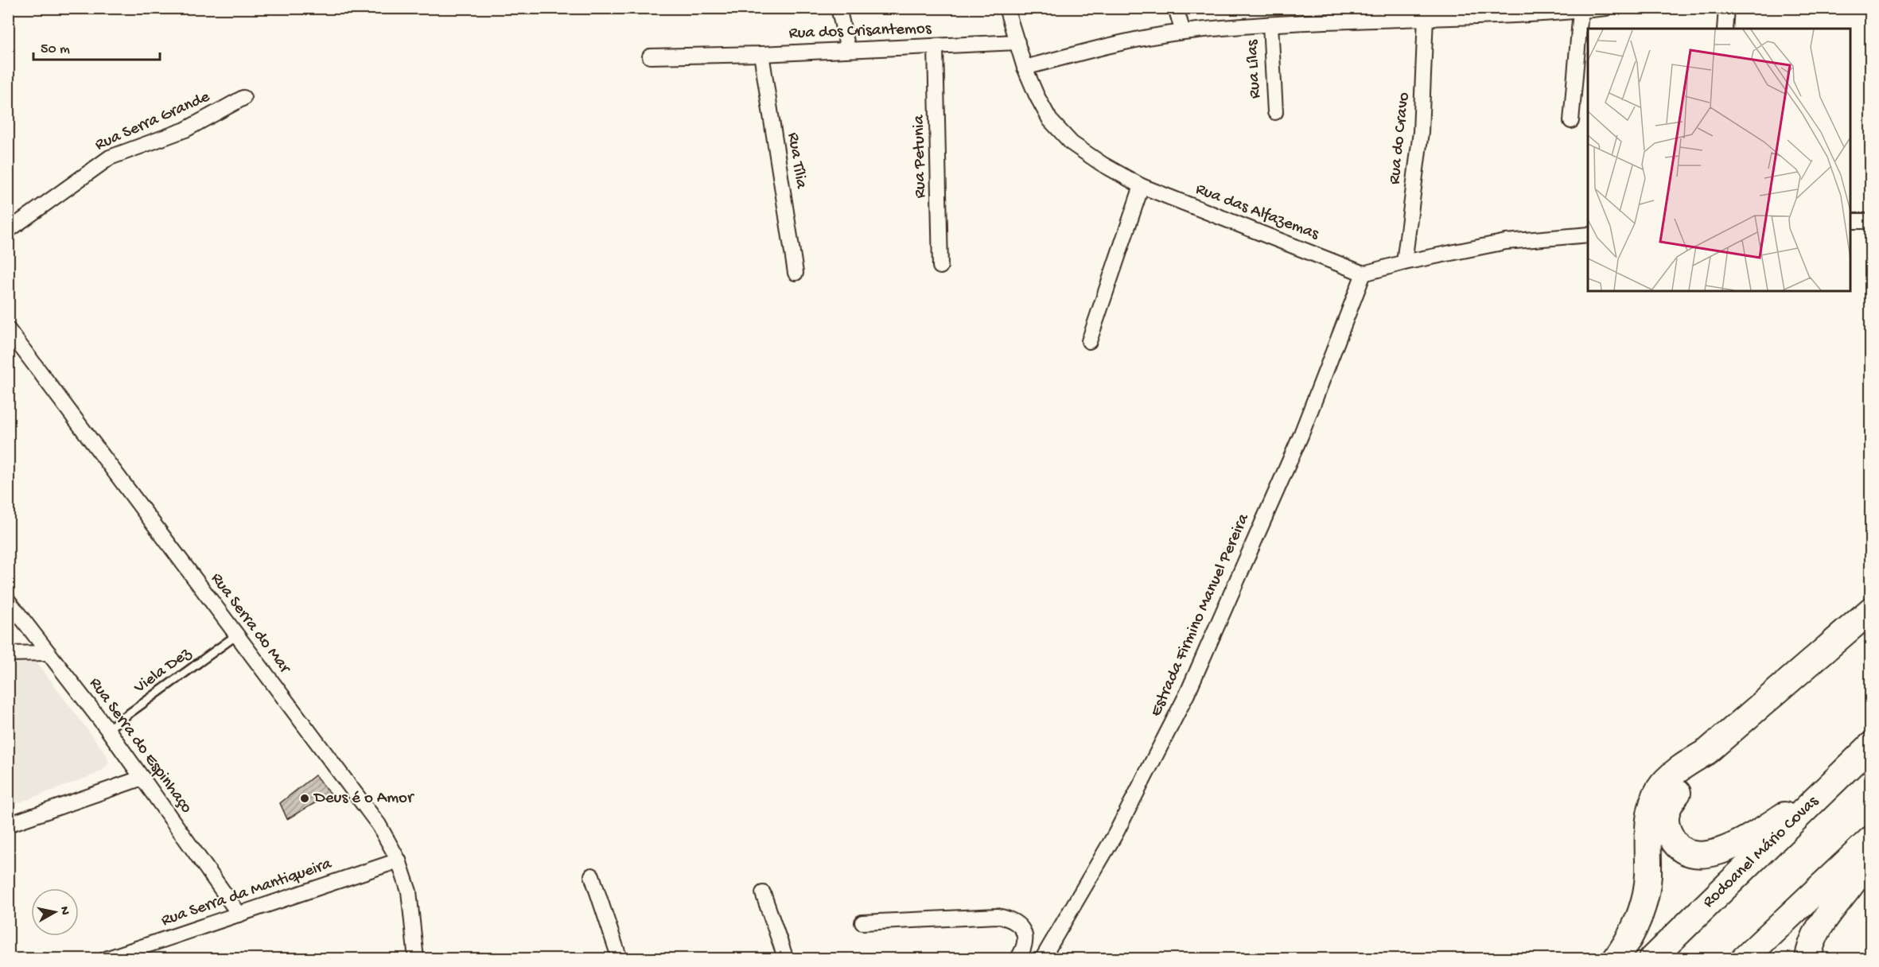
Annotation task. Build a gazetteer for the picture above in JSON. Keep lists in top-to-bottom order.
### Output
{
  "streets": {
    "highway": ["Rodoanel Mário Covas"],
    "street": [
      "Rua dos Crisantemos",
      "Rua Lílas",
      "Rua Serra Grande",
      "Rua do Cravo",
      "Rua Petunia",
      "Rua Tília",
      "Rua das Alfazemas",
      "Estrada Firmino Manuel Pereira",
      "Rua Serra do Mar",
      "Rua Serra do Espinhaço",
      "Rua Serra da Mantiqueira"
    ],
    "lane": ["Viela Dez"]
  },
  "crossings": [
    ["Rua dos Crisantemos", "Rua Petunia"],
    ["Rua dos Crisantemos", "Rua Tília"],
    ["Rua dos Crisantemos", "Rua das Alfazemas"],
    ["Rua das Alfazemas", "Estrada Firmino Manuel Pereira"],
    ["Rua Serra do Mar", "Viela Dez"],
    ["Rua Serra do Mar", "Rua Serra da Mantiqueira"],
    ["Viela Dez", "Rua Serra do Espinhaço"],
    ["Rua Serra do Espinhaço", "Rua Serra da Mantiqueira"]
  ],
  "places": ["Deus é o Amor"],
  "scale_bar": "50 m",
  "north": "right"
}
